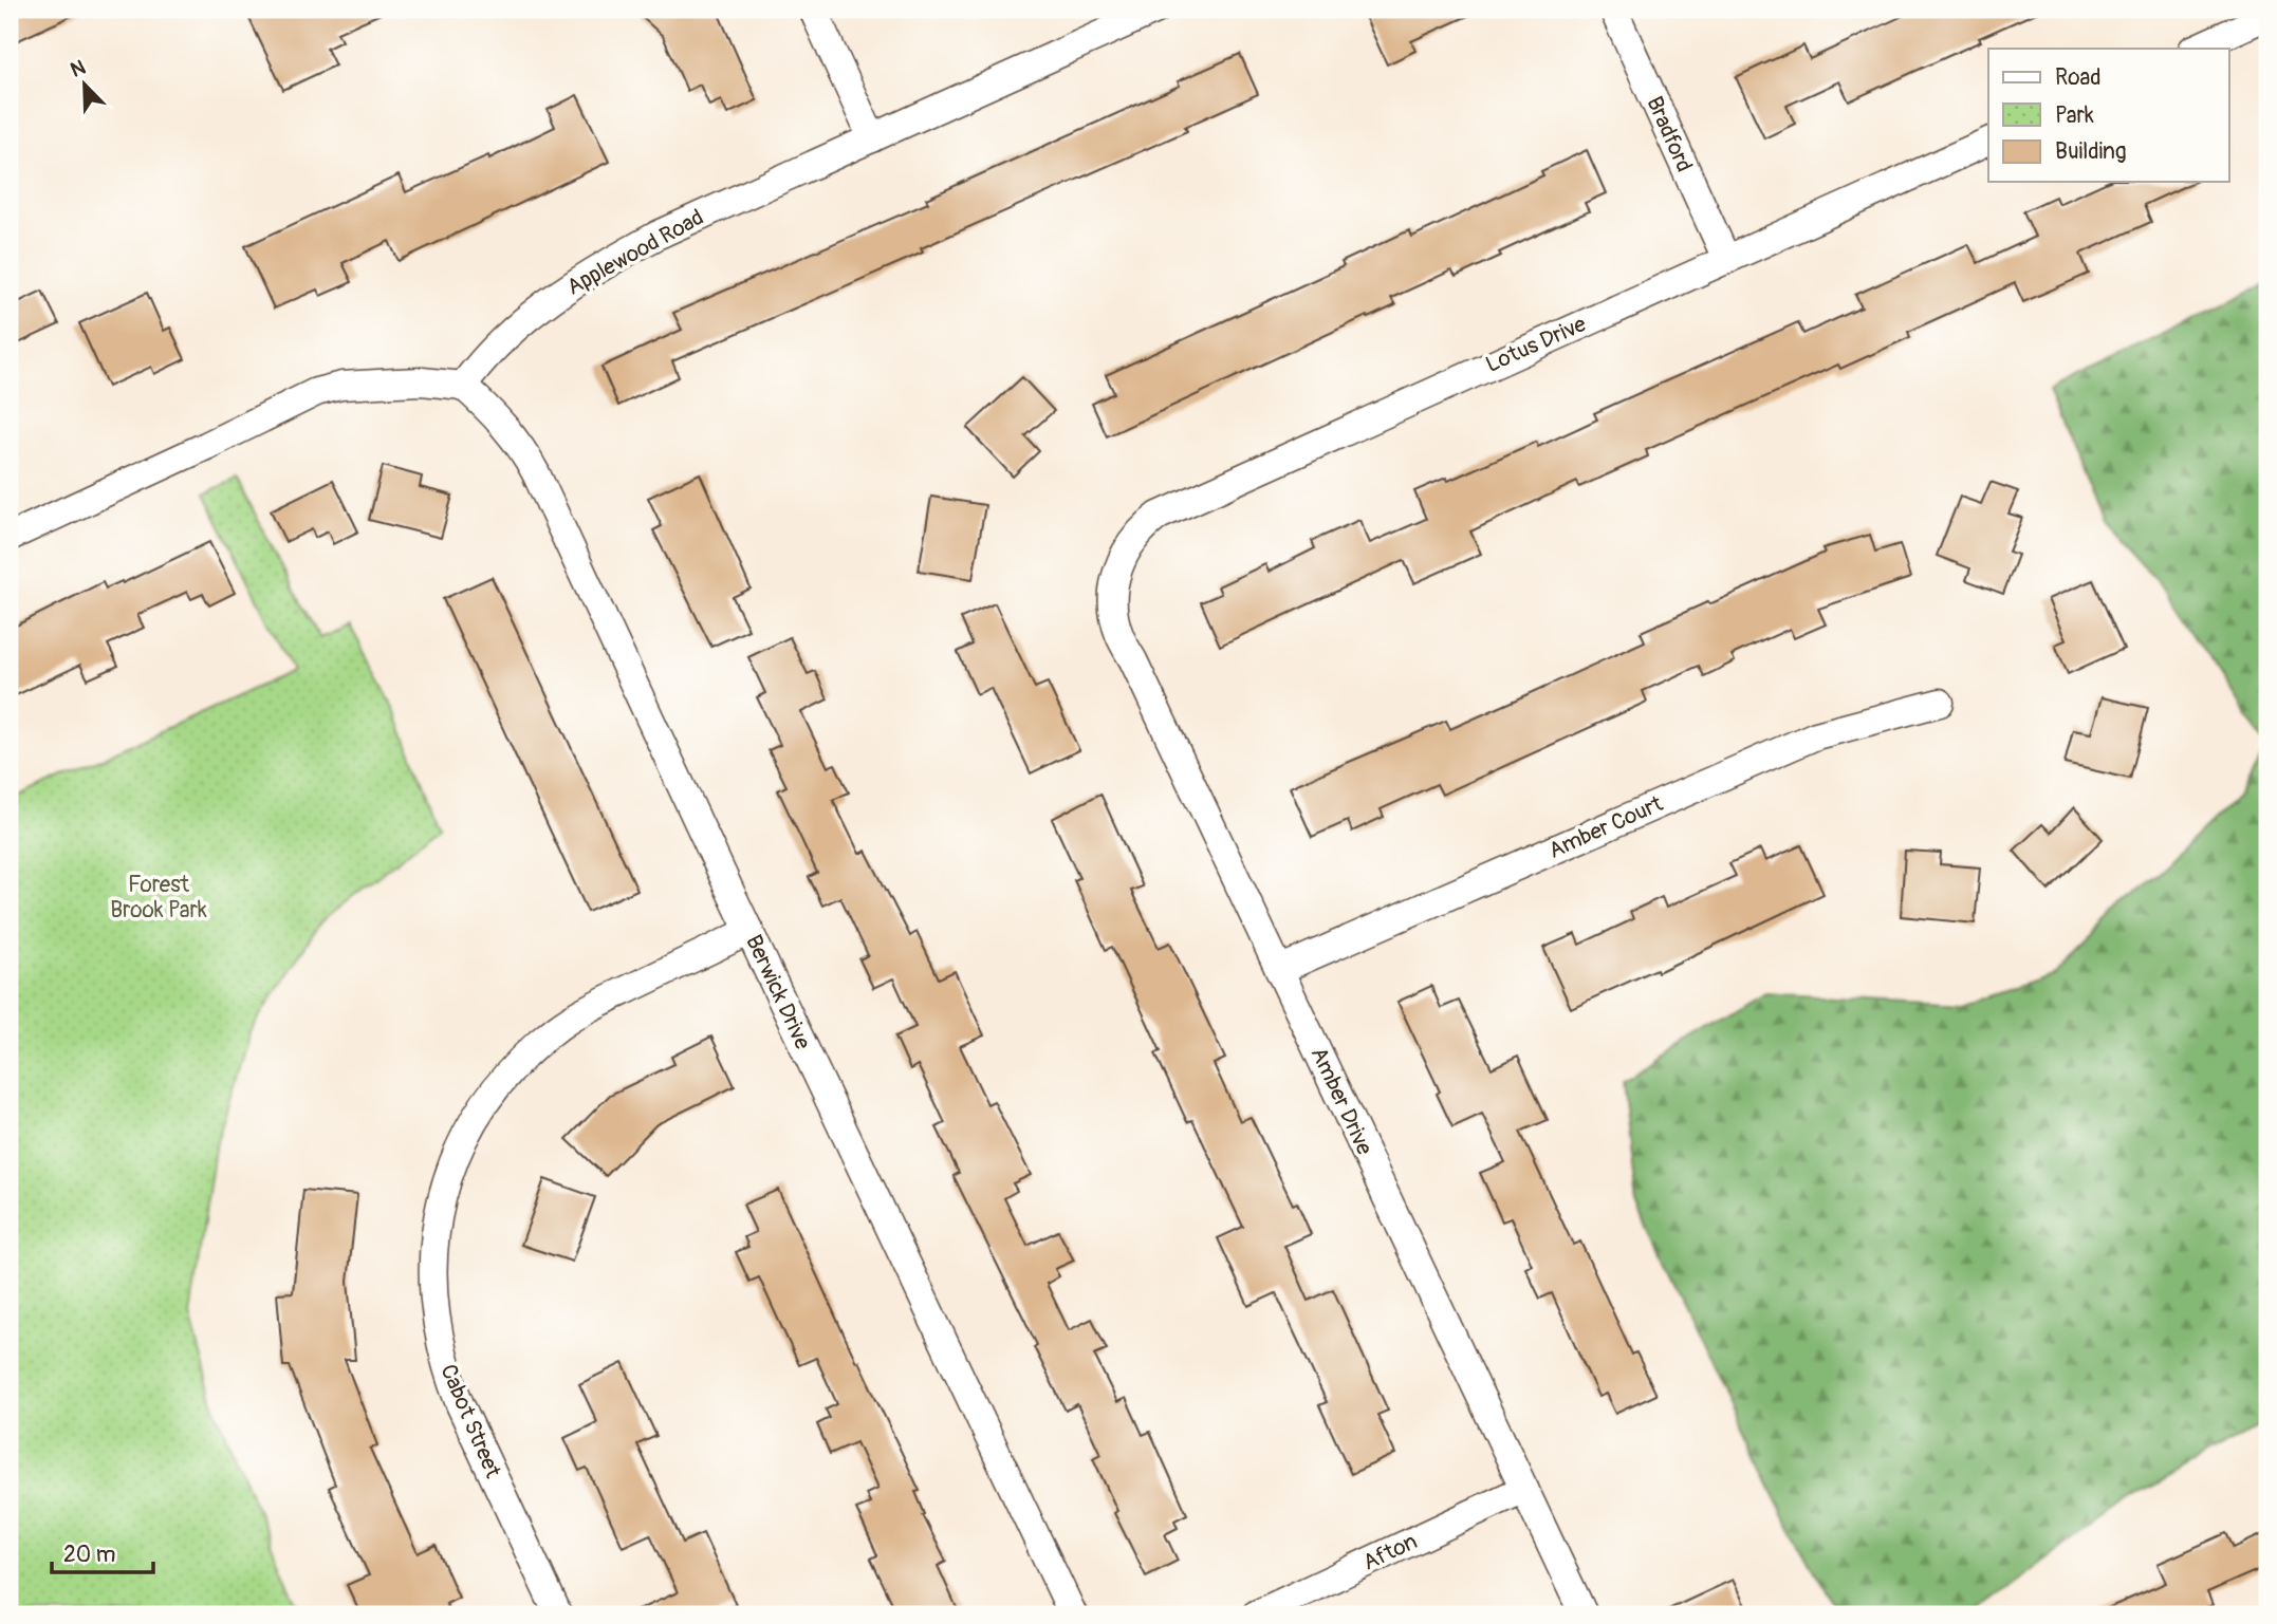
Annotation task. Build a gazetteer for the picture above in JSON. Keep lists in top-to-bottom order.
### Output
{
  "streets": {
    "street": [
      "Bradford",
      "Applewood Road",
      "Lotus Drive",
      "Amber Court",
      "Berwick Drive",
      "Amber Drive",
      "Cabot Street",
      "Afton"
    ]
  },
  "crossings": [
    ["Bradford", "Lotus Drive"],
    ["Applewood Road", "Berwick Drive"],
    ["Lotus Drive", "Amber Drive"],
    ["Amber Court", "Amber Drive"],
    ["Berwick Drive", "Cabot Street"],
    ["Amber Drive", "Afton"]
  ],
  "parks": ["Forest Brook Park"],
  "legend": ["Road", "Park", "Building"],
  "scale_bar": "20 m",
  "north": "top left"
}
